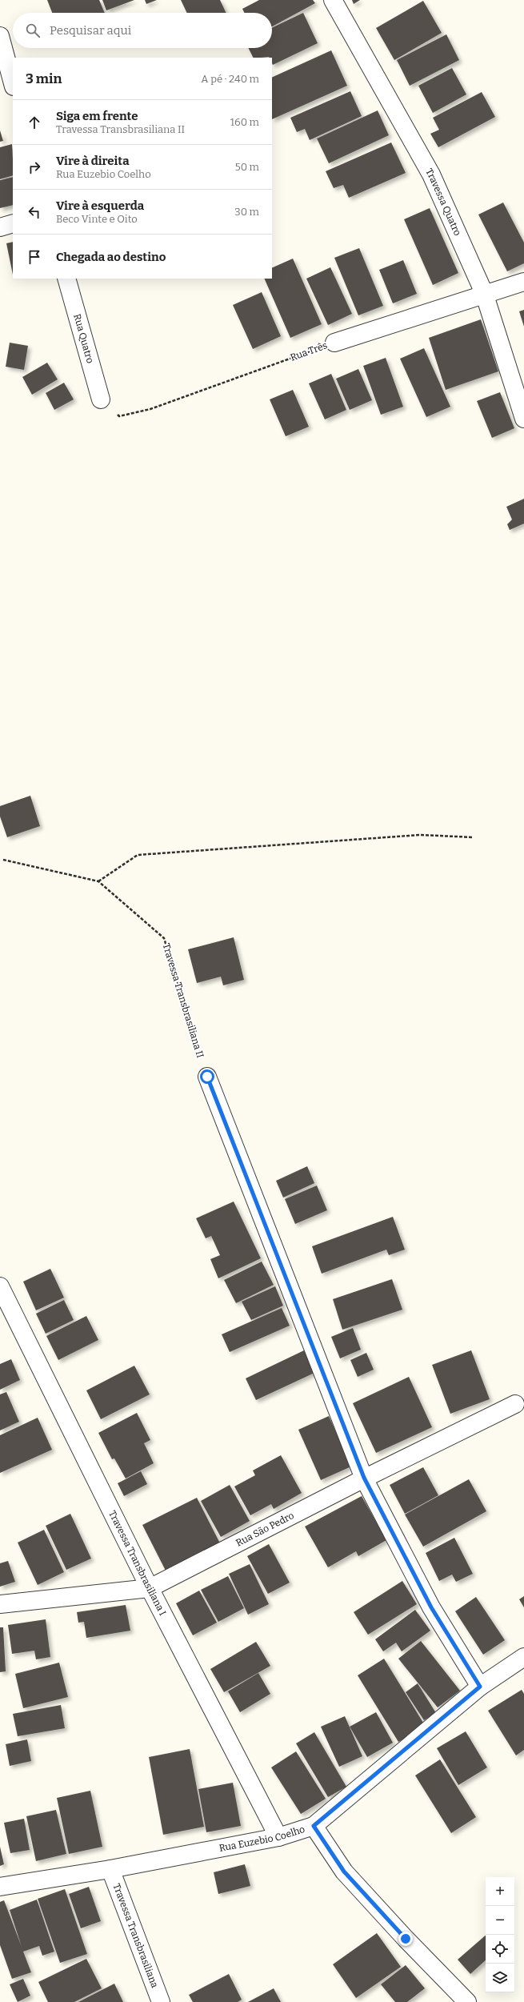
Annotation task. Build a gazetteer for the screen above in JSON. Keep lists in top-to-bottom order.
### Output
{
  "streets": {
    "street": [
      "Travessa Quatro",
      "Rua Quatro",
      "Rua Três",
      "Rua São Pedro",
      "Travessa Transbrasiliana I",
      "Rua Euzebio Coelho",
      "Travessa Transbrasiliana"
    ],
    "path": ["Travessa Transbrasiliana II"]
  },
  "crossings": [
    ["Travessa Quatro", "Rua Três"],
    ["Rua Quatro", "Rua Três"],
    ["Rua São Pedro", "Travessa Transbrasiliana I"],
    ["Travessa Transbrasiliana I", "Rua Euzebio Coelho"],
    ["Rua Euzebio Coelho", "Travessa Transbrasiliana"]
  ],
  "page": {
    "search": "Pesquisar aqui",
    "heading": ["3 min", "A pé · 240 m"],
    "list": [
      ["Siga em frente", "Travessa Transbrasiliana II", "160 m"],
      ["Vire à direita", "Rua Euzebio Coelho", "50 m"],
      ["Vire à esquerda", "Beco Vinte e Oito", "30 m"],
      "Chegada ao destino"
    ],
    "map_buttons": ["+", "−"]
  }
}
